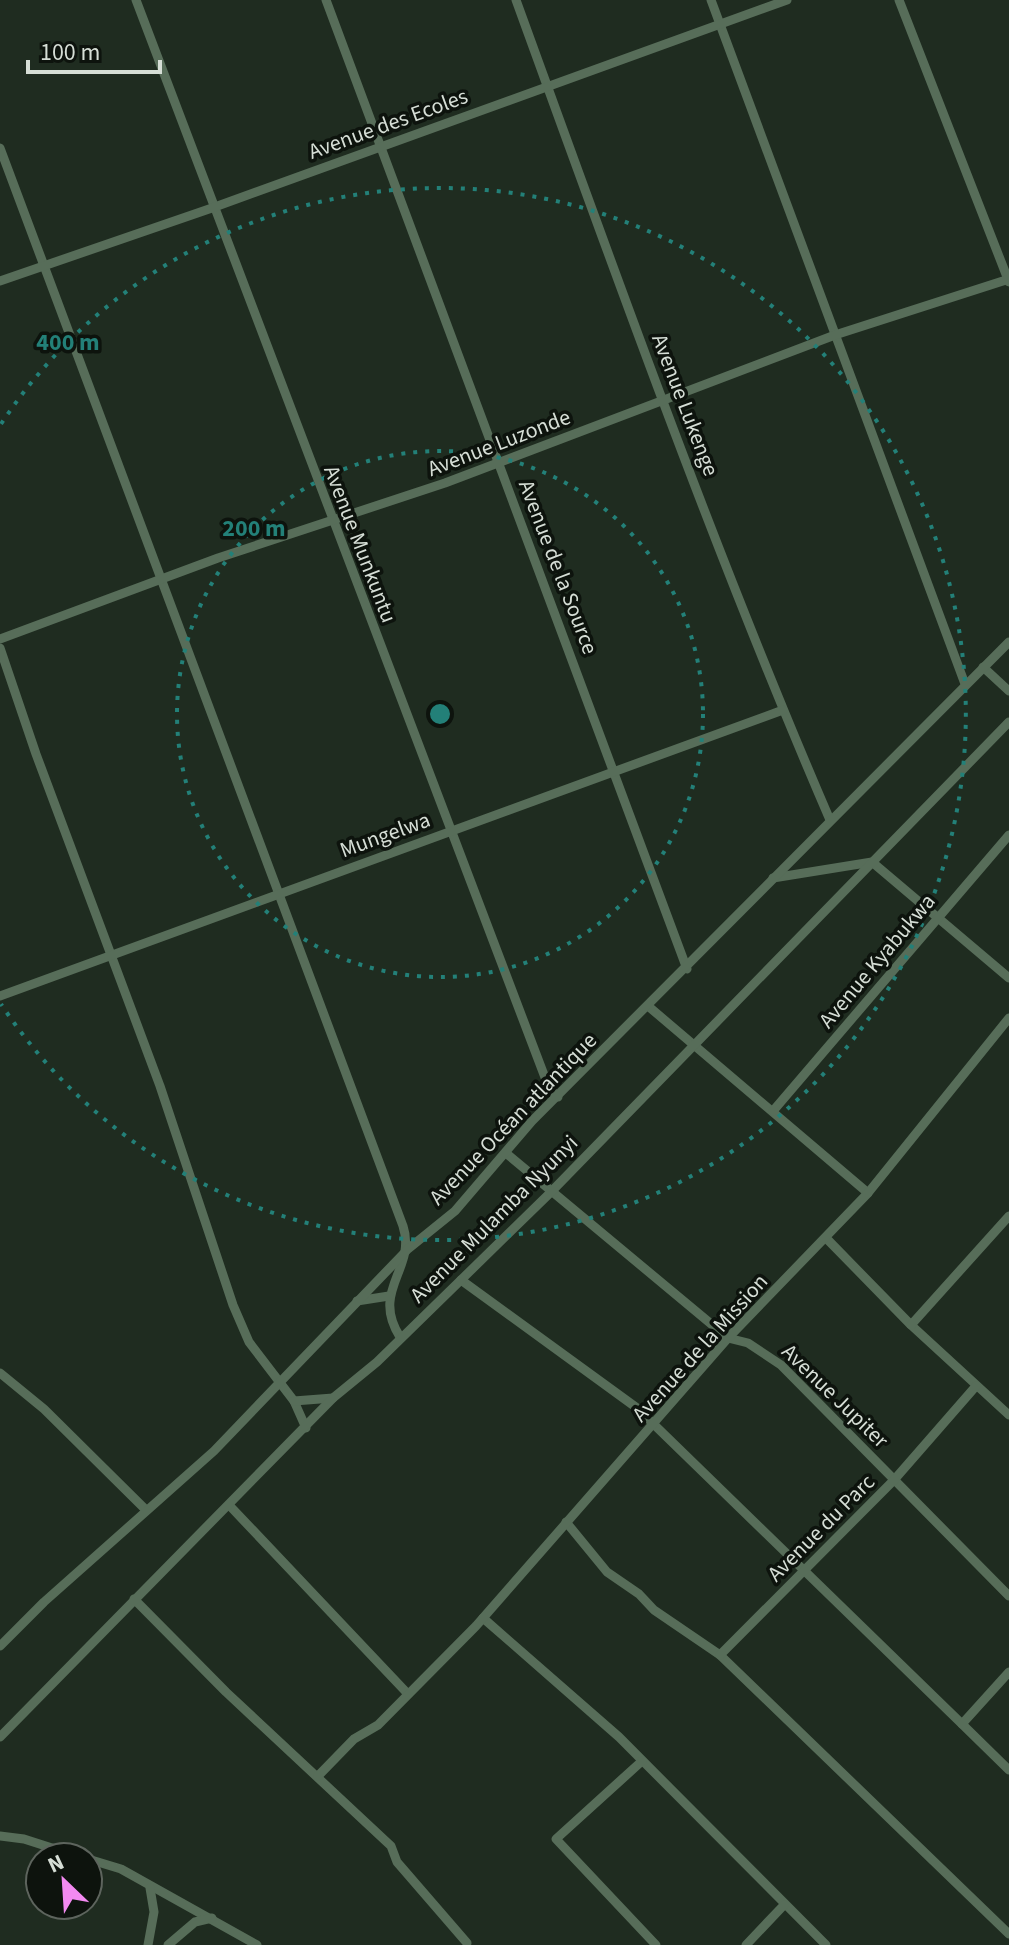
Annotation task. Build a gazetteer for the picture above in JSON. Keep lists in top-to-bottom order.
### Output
{
  "streets": {
    "street": [
      "Avenue des Ecoles",
      "Avenue Lukenge",
      "Avenue Luzonde",
      "Avenue Munkuntu",
      "Avenue de la Source",
      "Mungelwa",
      "Avenue Kyabukwa",
      "Avenue Océan atlantique",
      "Avenue Mulamba Nyunyi",
      "Avenue de la Mission",
      "Avenue Jupiter",
      "Avenue du Parc"
    ]
  },
  "crossings": [
    ["Avenue des Ecoles", "Avenue Lukenge"],
    ["Avenue des Ecoles", "Avenue Munkuntu"],
    ["Avenue des Ecoles", "Avenue de la Source"],
    ["Avenue Lukenge", "Avenue Luzonde"],
    ["Avenue Lukenge", "Mungelwa"],
    ["Avenue Lukenge", "Avenue Océan atlantique"],
    ["Avenue Luzonde", "Avenue Munkuntu"],
    ["Avenue Luzonde", "Avenue de la Source"],
    ["Avenue Munkuntu", "Mungelwa"],
    ["Avenue Munkuntu", "Avenue Océan atlantique"],
    ["Avenue de la Source", "Mungelwa"],
    ["Avenue de la Source", "Avenue Océan atlantique"],
    ["Avenue Océan atlantique", "Avenue Jupiter"],
    ["Avenue Mulamba Nyunyi", "Avenue Jupiter"],
    ["Avenue de la Mission", "Avenue Jupiter"],
    ["Avenue Jupiter", "Avenue du Parc"]
  ],
  "scale_bar": "100 m",
  "north": "top left",
  "rings": ["400 m", "200 m"]
}
